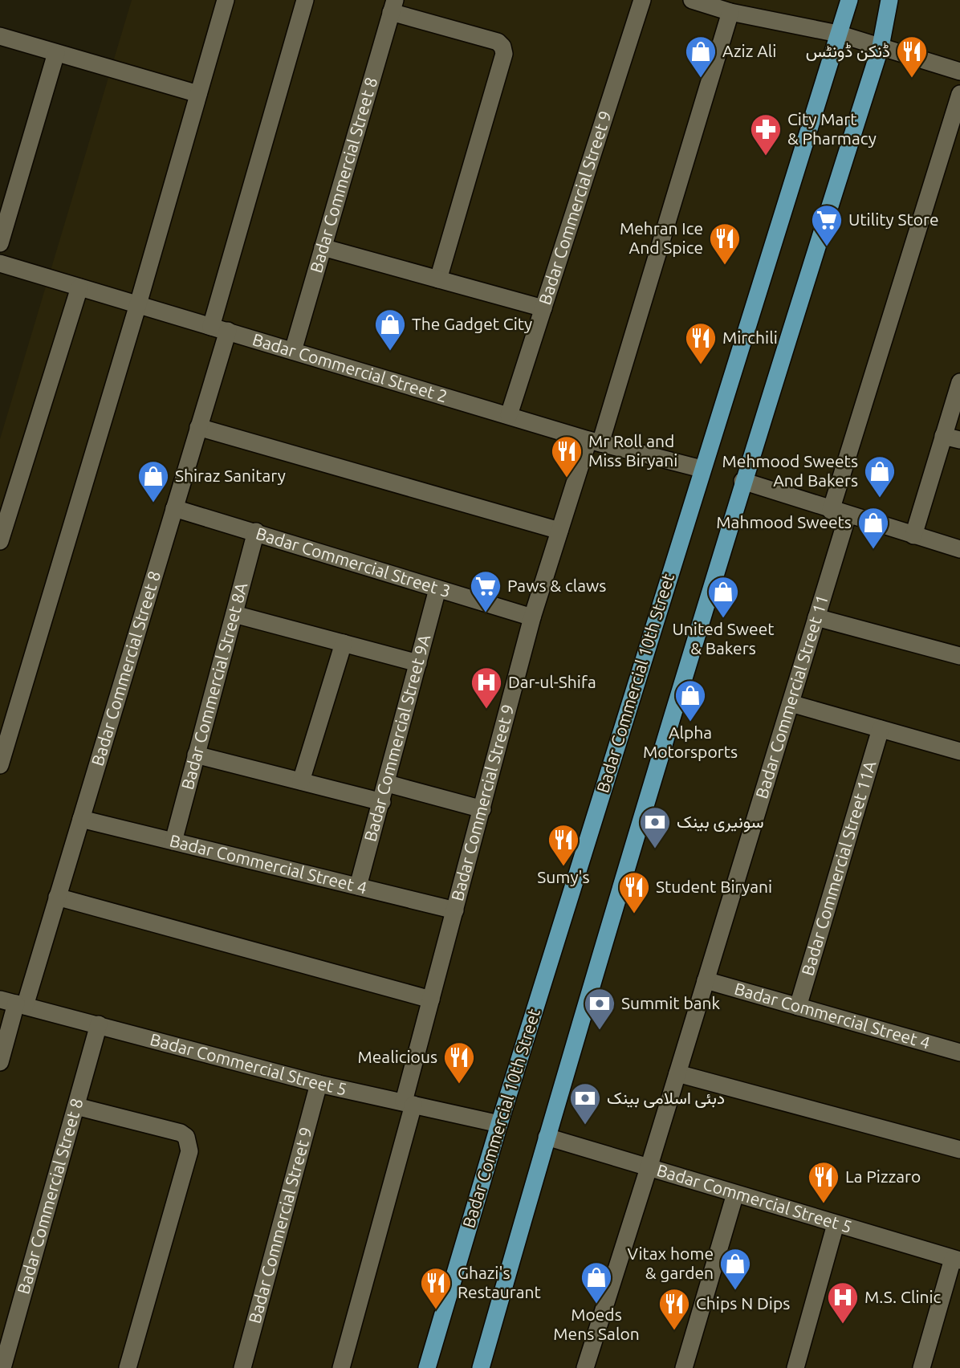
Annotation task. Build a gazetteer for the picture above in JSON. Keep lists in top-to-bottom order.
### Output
{
  "streets": {
    "main road": ["Badar Commercial 10th Street"],
    "street": [
      "Badar Commercial Street 8",
      "Badar Commercial Street 9",
      "Badar Commercial Street 2",
      "Badar Commercial Street 3",
      "Badar Commercial Street 8A",
      "Badar Commercial Street 11",
      "Badar Commercial Street 9A",
      "Badar Commercial Street 4",
      "Badar Commercial Street 11A",
      "Badar Commercial Street 5"
    ]
  },
  "crossings": [
    ["Badar Commercial Street 8", "Badar Commercial Street 2"],
    ["Badar Commercial Street 8", "Badar Commercial Street 3"],
    ["Badar Commercial Street 8", "Badar Commercial Street 4"],
    ["Badar Commercial Street 8", "Badar Commercial Street 5"],
    ["Badar Commercial Street 9", "Badar Commercial Street 2"],
    ["Badar Commercial Street 9", "Badar Commercial Street 3"],
    ["Badar Commercial Street 9", "Badar Commercial Street 4"],
    ["Badar Commercial Street 9", "Badar Commercial Street 5"],
    ["Badar Commercial Street 2", "Badar Commercial 10th Street"],
    ["Badar Commercial Street 3", "Badar Commercial Street 8A"],
    ["Badar Commercial Street 3", "Badar Commercial Street 9A"],
    ["Badar Commercial 10th Street", "Badar Commercial Street 5"],
    ["Badar Commercial Street 8A", "Badar Commercial Street 4"],
    ["Badar Commercial Street 11", "Badar Commercial Street 4"],
    ["Badar Commercial Street 11", "Badar Commercial Street 5"],
    ["Badar Commercial Street 9A", "Badar Commercial Street 4"],
    ["Badar Commercial Street 4", "Badar Commercial Street 11A"]
  ],
  "places": {
    "shop": [
      "Aziz Ali",
      "The Gadget City",
      "Mehmood Sweets And Bakers",
      "Shiraz Sanitary",
      "Mahmood Sweets",
      "United Sweet & Bakers",
      "Alpha Motorsports",
      "Vitax home & garden",
      "Moeds Mens Salon"
    ],
    "restaurant": [
      "ڈنکن ڈونٹس",
      "Mehran Ice And Spice",
      "Mirchili",
      "Mr Roll and Miss Biryani",
      "Sumy's",
      "Student Biryani",
      "Mealicious",
      "La Pizzaro",
      "Ghazi's Restaurant",
      "Chips N Dips"
    ],
    "pharmacy": ["City Mart & Pharmacy"],
    "supermarket": ["Utility Store", "Paws & claws"],
    "hospital": ["Dar-ul-Shifa", "M.S. Clinic"],
    "bank": ["سونیری بینک", "Summit bank", "دبئی اسلامی بینک"]
  }
}
